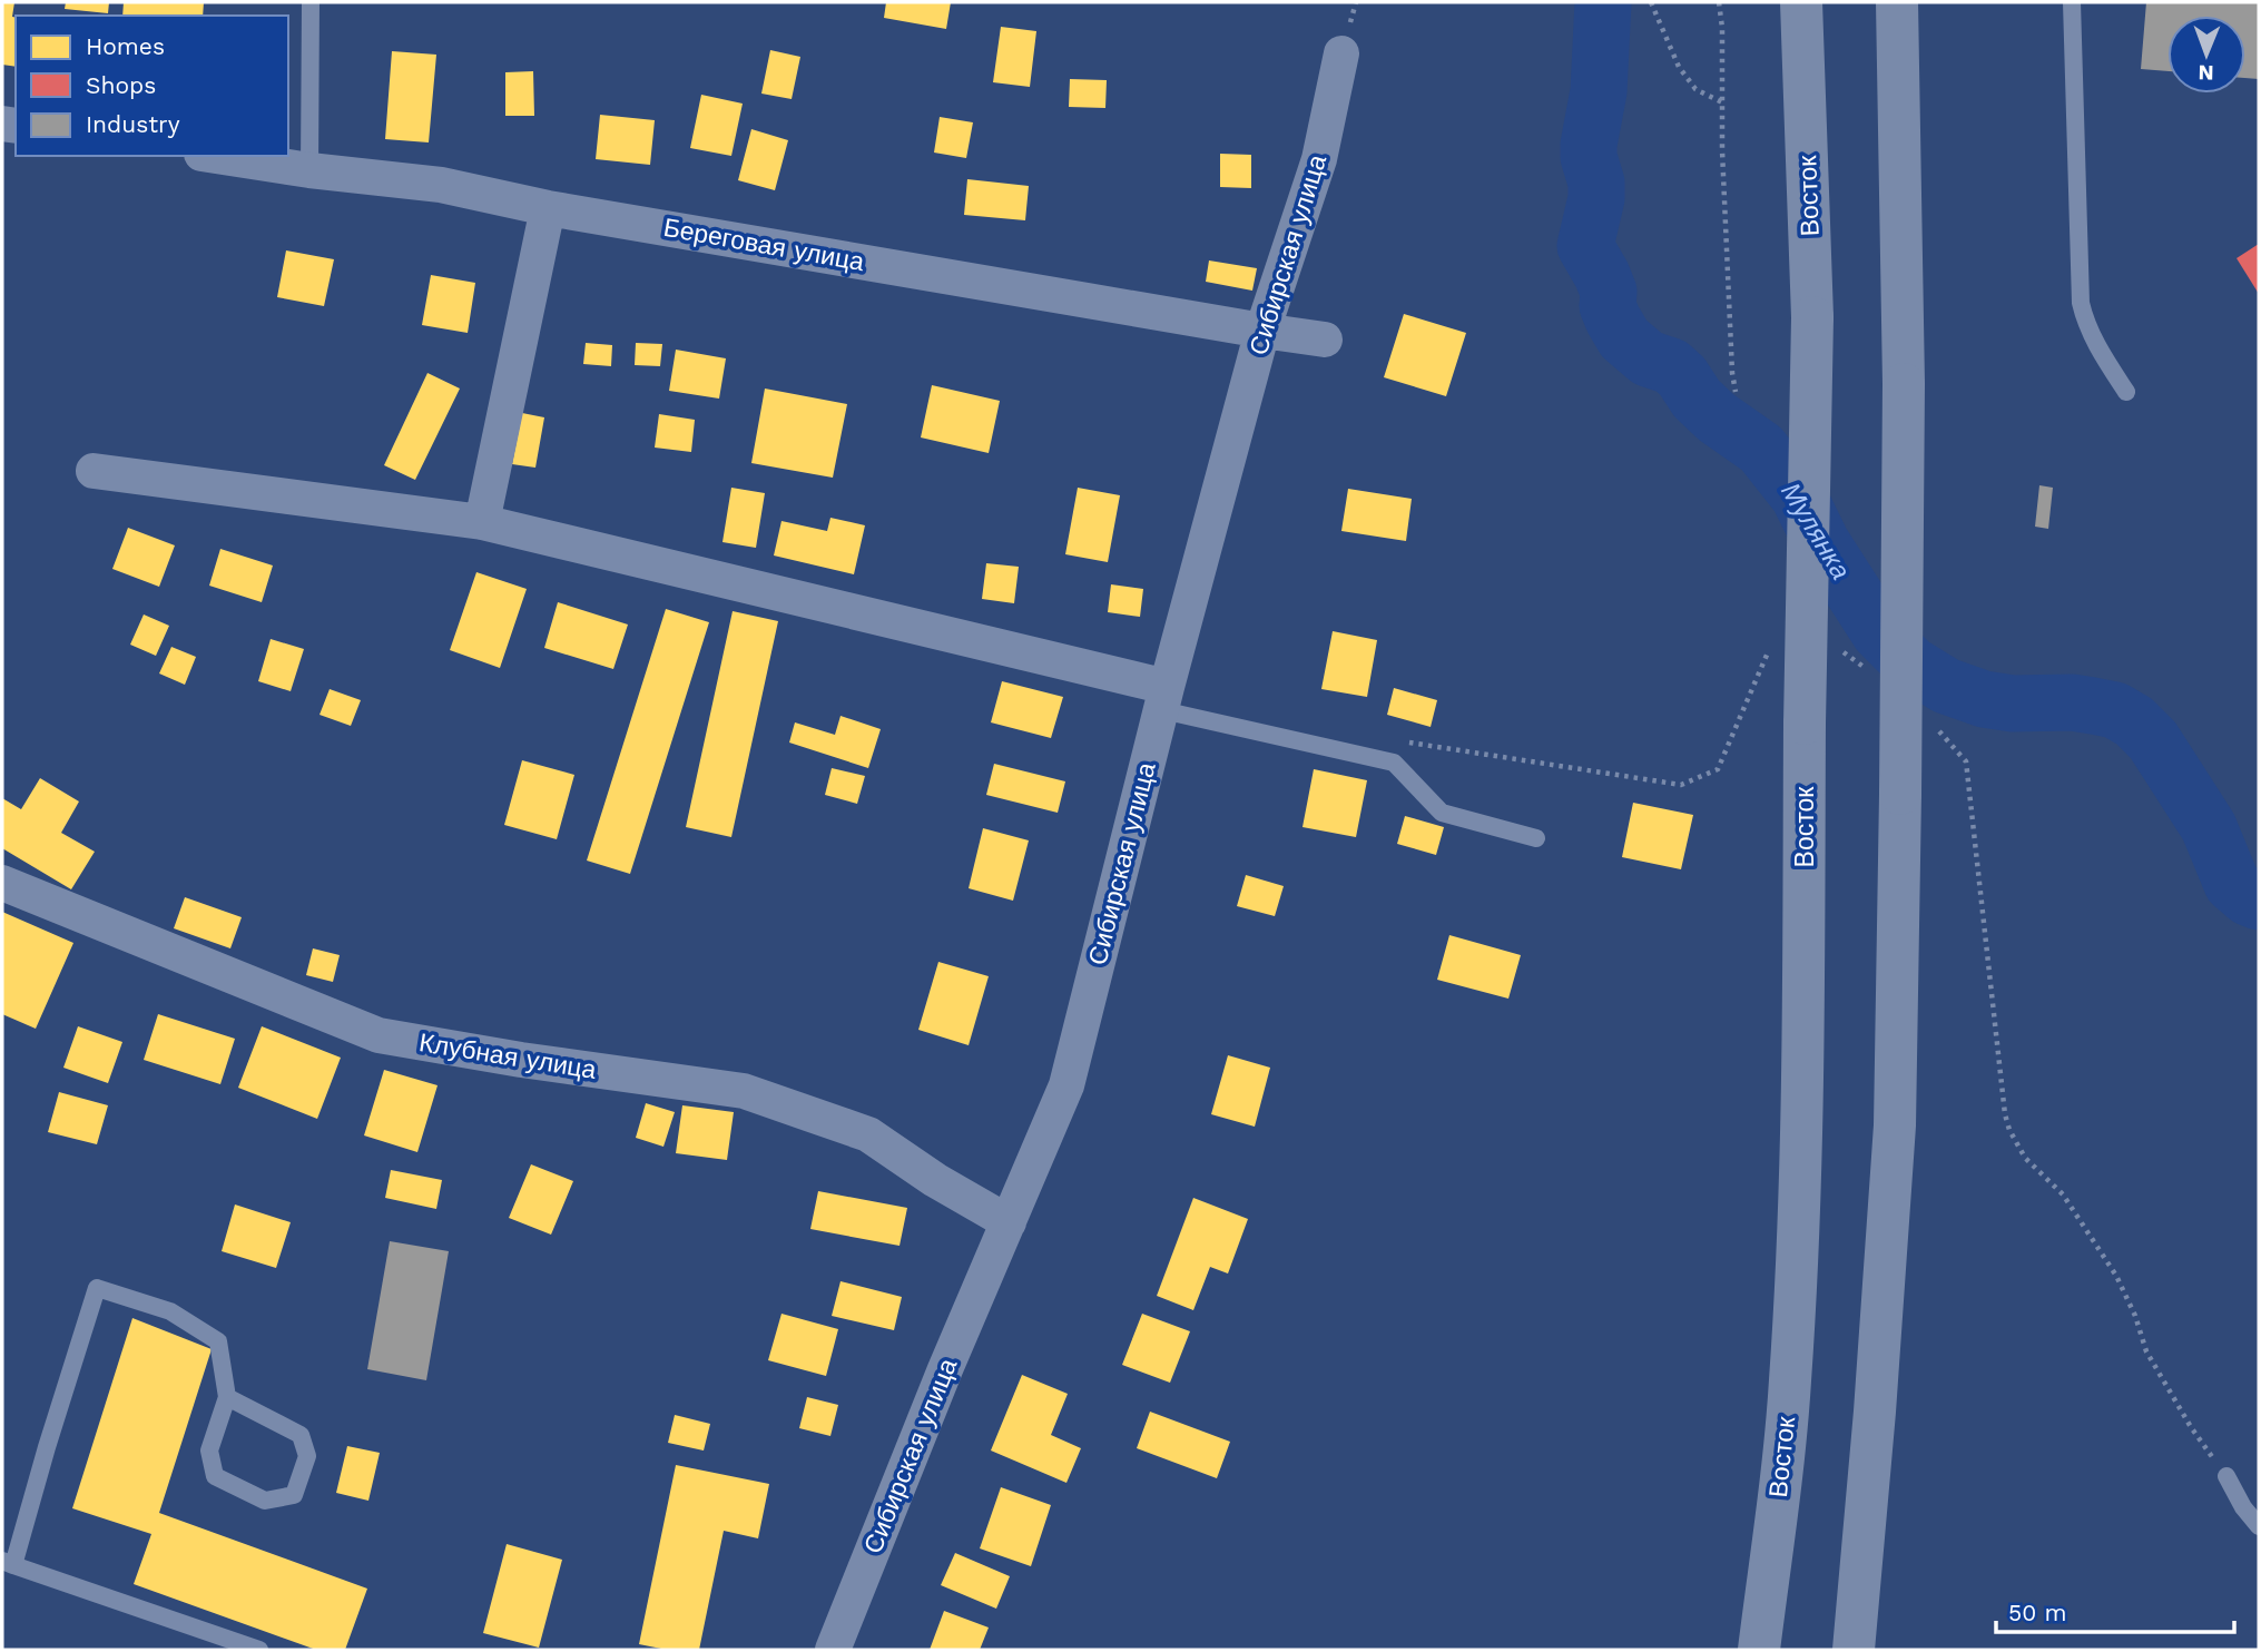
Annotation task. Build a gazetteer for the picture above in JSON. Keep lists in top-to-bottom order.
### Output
{
  "streets": {
    "highway": ["Восток"],
    "street": ["Береговая улица", "Сибирская улица", "Клубная улица"]
  },
  "crossings": [
    ["Береговая улица", "Сибирская улица"],
    ["Сибирская улица", "Клубная улица"]
  ],
  "water": ["Мулянка"],
  "legend": ["Homes", "Shops", "Industry"],
  "scale_bar": "50 m",
  "north": "bottom"
}
